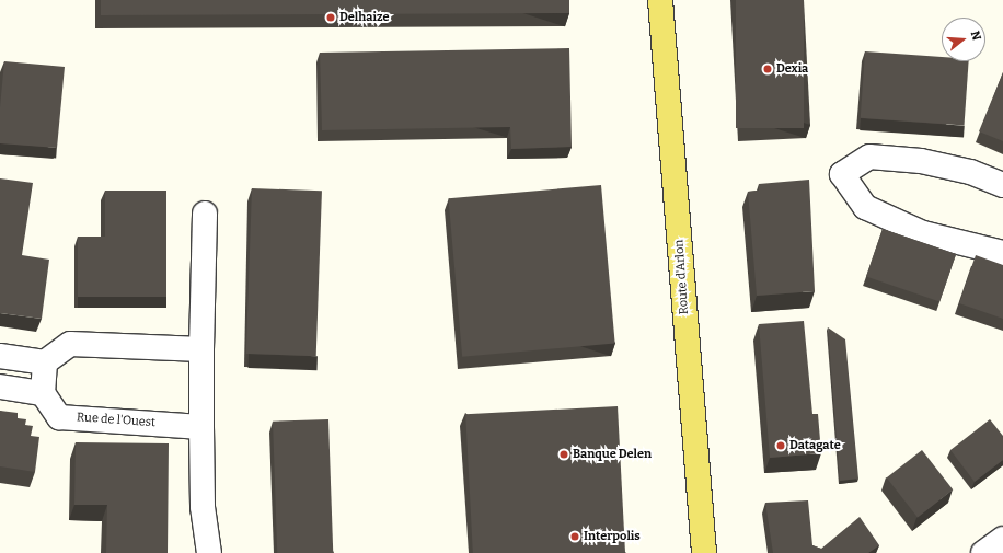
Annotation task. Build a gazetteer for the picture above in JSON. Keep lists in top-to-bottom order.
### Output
{
  "streets": {
    "main road": ["Route d'Arlon"],
    "street": ["Rue de l'Ouest"]
  },
  "places": [
    "Delhaize",
    "Dexia",
    "Datagate",
    "Banque Delen",
    "Interpolis"
  ],
  "north": "right"
}
